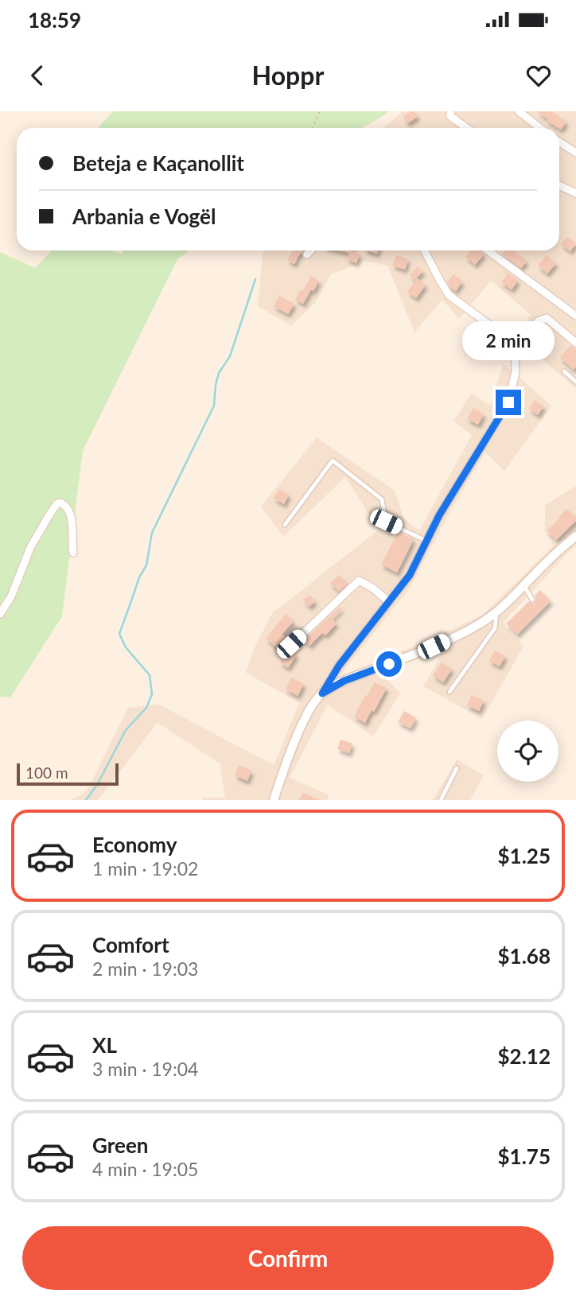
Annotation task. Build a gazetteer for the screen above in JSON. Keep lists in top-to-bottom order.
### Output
{
  "scale_bar": "100 m",
  "page": {
    "status": "18:59",
    "header": "Hoppr",
    "banner": ["Beteja e Kaçanollit", "Arbania e Vogël"],
    "bubble": "2 min",
    "scale": "100 m",
    "list": [
      {
        "name": "Economy",
        "note": "1 min · 19:02",
        "value": "$1.25"
      },
      {
        "name": "Comfort",
        "note": "2 min · 19:03",
        "value": "$1.68"
      },
      {
        "name": "XL",
        "note": "3 min · 19:04",
        "value": "$2.12"
      },
      {
        "name": "Green",
        "note": "4 min · 19:05",
        "value": "$1.75"
      }
    ],
    "buttons": "Confirm"
  }
}
